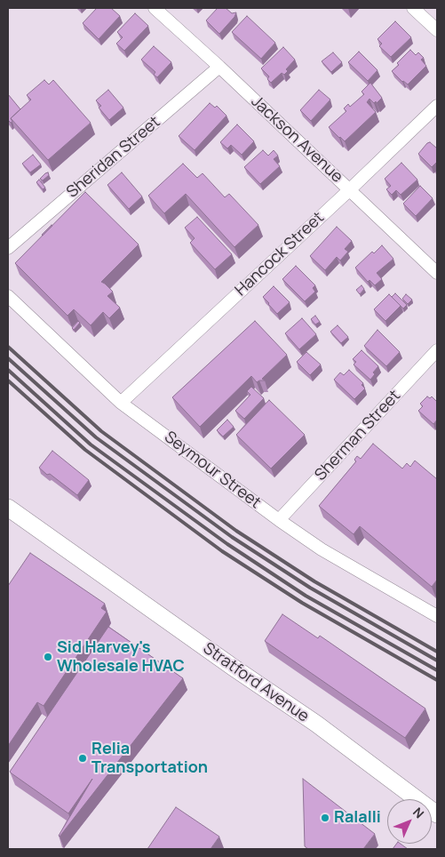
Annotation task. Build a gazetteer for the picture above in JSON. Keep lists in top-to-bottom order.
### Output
{
  "streets": {
    "main road": ["Stratford Avenue"],
    "street": [
      "Jackson Avenue",
      "Sheridan Street",
      "Hancock Street",
      "Sherman Street",
      "Seymour Street"
    ]
  },
  "crossings": [
    ["Jackson Avenue", "Sheridan Street"],
    ["Jackson Avenue", "Hancock Street"],
    ["Hancock Street", "Seymour Street"],
    ["Sherman Street", "Seymour Street"]
  ],
  "places": ["Sid Harvey's Wholesale HVAC", "Relia Transportation", "Ralalli"],
  "north": "top right"
}
